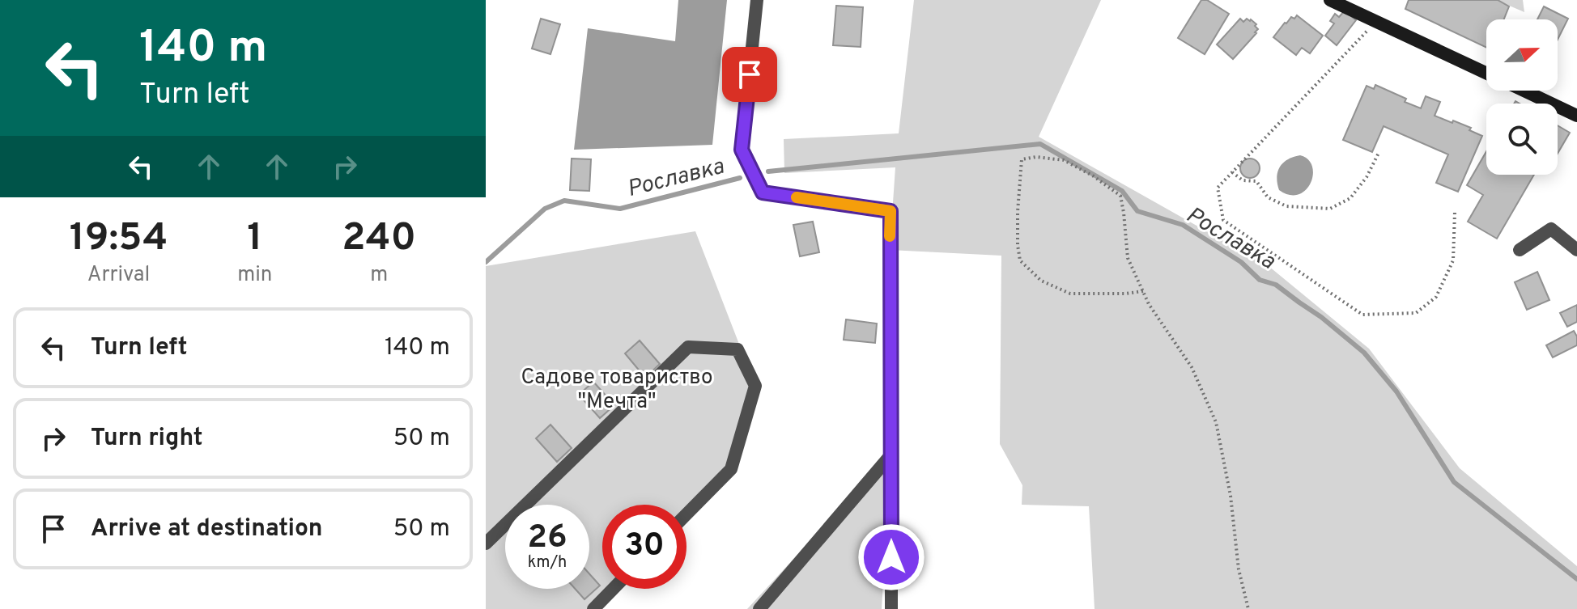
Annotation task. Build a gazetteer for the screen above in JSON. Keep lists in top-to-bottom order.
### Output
{
  "water": ["Рославка"],
  "parks": ["Садове товариство \"Мечта\""],
  "north": "right",
  "page": {
    "turn": ["140 m", "Turn left"],
    "eta": [
      "19:54",
      "Arrival",
      "1",
      "min",
      "240",
      "m"
    ],
    "list": [
      {
        "name": "Turn left",
        "value": "140 m"
      },
      {
        "name": "Turn right",
        "value": "50 m"
      },
      {
        "name": "Arrive at destination",
        "value": "50 m"
      }
    ],
    "speed": "26 km/h",
    "limit": "30"
  }
}
